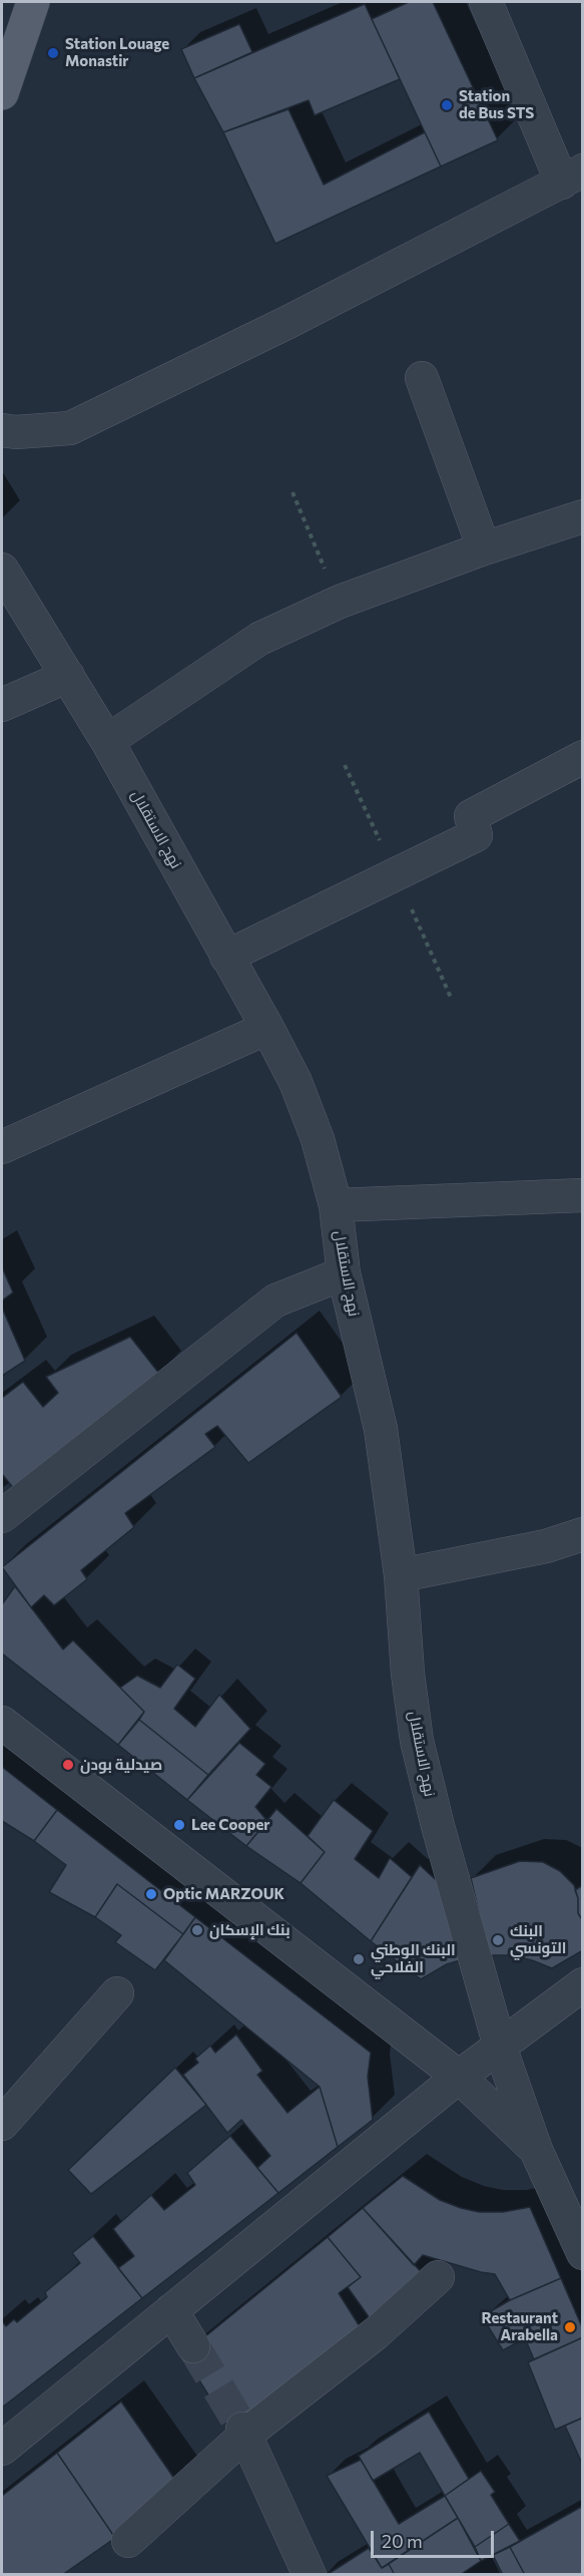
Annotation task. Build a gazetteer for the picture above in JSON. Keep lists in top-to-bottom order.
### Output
{
  "streets": {
    "street": ["نهج الاستقلال"]
  },
  "places": [
    "Station Louage Monastir",
    "Station de Bus STS",
    "صيدلية بودن",
    "Lee Cooper",
    "Optic MARZOUK",
    "بنك الإسكان",
    "البنك التونسي",
    "البنك الوطني الفلاحي",
    "Restaurant Arabella"
  ],
  "scale_bar": "20 m"
}
